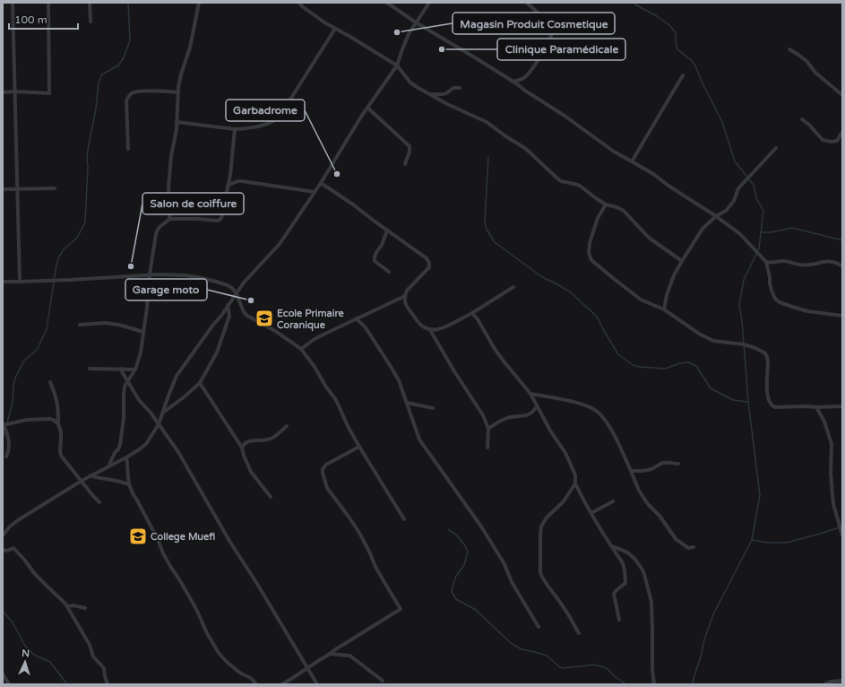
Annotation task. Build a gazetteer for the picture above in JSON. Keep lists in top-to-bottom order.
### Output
{
  "places": {
    "other": [
      "Magasin Produit Cosmetique",
      "Clinique Paramédicale",
      "Garbadrome",
      "Salon de coiffure",
      "Garage moto"
    ],
    "school or university": ["Ecole Primaire Coranique", "College Muefi"]
  },
  "scale_bar": "100 m",
  "north": "top"
}
